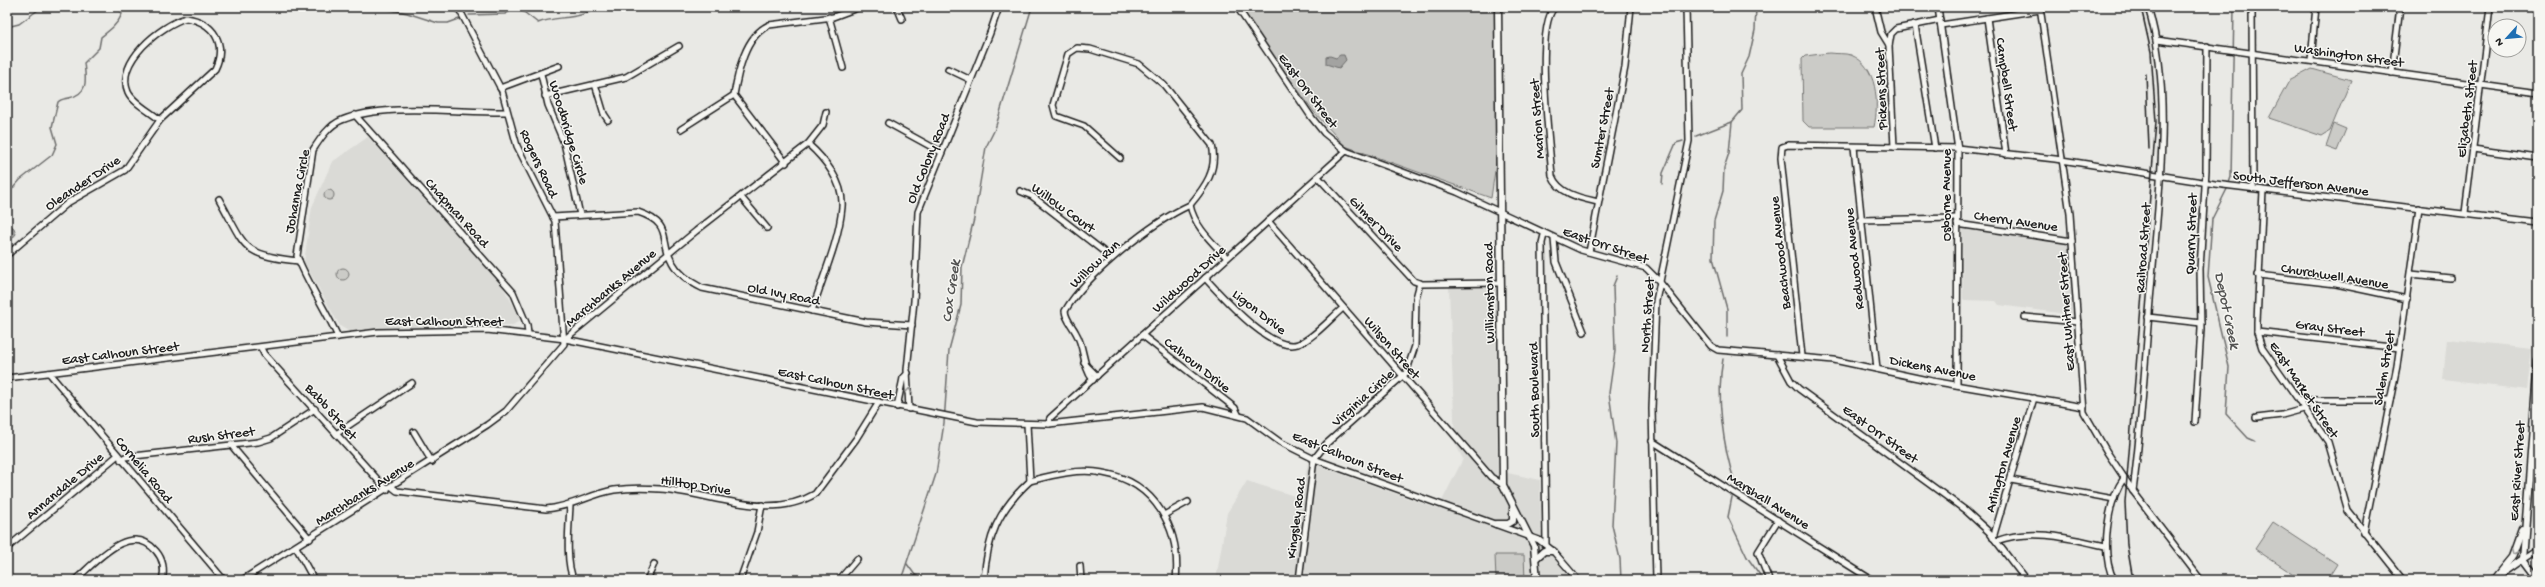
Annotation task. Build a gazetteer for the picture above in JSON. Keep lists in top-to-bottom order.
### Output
{
  "streets": {
    "main road": ["Williamston Road", "East River Street"],
    "street": [
      "Washington Street",
      "Campbell Street",
      "Pickens Street",
      "East Orr Street",
      "Elizabeth Street",
      "Marion Street",
      "Sumter Street",
      "Woodbridge Circle",
      "Old Colony Road",
      "Rogers Road",
      "Oleander Drive",
      "South Jefferson Avenue",
      "Johanna Circle",
      "Osborne Avenue",
      "Willow Court",
      "Chapman Road",
      "Cherry Avenue",
      "Gilmer Drive",
      "Quarry Street",
      "Railroad Street",
      "Beachwood Avenue",
      "Redwood Avenue",
      "Willow Run",
      "Churchwell Avenue",
      "Wildwood Drive",
      "Marchbanks Avenue",
      "Old Ivy Road",
      "Ligon Drive",
      "East Whitner Street",
      "North Street",
      "East Calhoun Street",
      "Gray Street",
      "Wilson Street",
      "Calhoun Drive",
      "Dickens Avenue",
      "Salem Street",
      "East Market Street",
      "South Boulevard",
      "Virginia Circle",
      "Babb Street",
      "Rush Street",
      "Arlington Avenue",
      "Cornelia Road",
      "Hilltop Drive",
      "Annandale Drive",
      "Marshall Avenue",
      "Kingsley Road"
    ]
  },
  "crossings": [
    ["Washington Street", "Elizabeth Street"],
    ["Washington Street", "Quarry Street"],
    ["Washington Street", "Railroad Street"],
    ["Campbell Street", "Pickens Street"],
    ["Campbell Street", "South Jefferson Avenue"],
    ["Pickens Street", "South Jefferson Avenue"],
    ["Pickens Street", "Osborne Avenue"],
    ["Pickens Street", "East Whitner Street"],
    ["East Orr Street", "Sumter Street"],
    ["East Orr Street", "Wildwood Drive"],
    ["East Orr Street", "Williamston Road"],
    ["East Orr Street", "North Street"],
    ["East Orr Street", "Dickens Avenue"],
    ["East Orr Street", "South Boulevard"],
    ["East Orr Street", "Arlington Avenue"],
    ["Elizabeth Street", "South Jefferson Avenue"],
    ["Marion Street", "Sumter Street"],
    ["Woodbridge Circle", "Rogers Road"],
    ["Woodbridge Circle", "Old Ivy Road"],
    ["Old Colony Road", "Old Ivy Road"],
    ["Old Colony Road", "East Calhoun Street"],
    ["Rogers Road", "Johanna Circle"],
    ["Rogers Road", "Marchbanks Avenue"],
    ["Rogers Road", "Old Ivy Road"],
    ["Rogers Road", "East Calhoun Street"],
    ["South Jefferson Avenue", "Osborne Avenue"],
    ["South Jefferson Avenue", "Quarry Street"],
    ["South Jefferson Avenue", "Railroad Street"],
    ["South Jefferson Avenue", "Beachwood Avenue"],
    ["South Jefferson Avenue", "Redwood Avenue"],
    ["South Jefferson Avenue", "East Whitner Street"],
    ["South Jefferson Avenue", "Salem Street"],
    ["South Jefferson Avenue", "East Market Street"],
    ["Johanna Circle", "Chapman Road"],
    ["Johanna Circle", "East Calhoun Street"],
    ["Osborne Avenue", "Cherry Avenue"],
    ["Osborne Avenue", "Dickens Avenue"],
    ["Willow Court", "Willow Run"],
    ["Chapman Road", "East Calhoun Street"],
    ["Cherry Avenue", "Redwood Avenue"],
    ["Cherry Avenue", "East Whitner Street"],
    ["Gilmer Drive", "Wildwood Drive"],
    ["Gilmer Drive", "Virginia Circle"],
    ["Railroad Street", "East Whitner Street"],
    ["Beachwood Avenue", "Dickens Avenue"],
    ["Redwood Avenue", "Dickens Avenue"],
    ["Willow Run", "Wildwood Drive"],
    ["Churchwell Avenue", "Salem Street"],
    ["Churchwell Avenue", "East Market Street"],
    ["Wildwood Drive", "Ligon Drive"],
    ["Wildwood Drive", "East Calhoun Street"],
    ["Wildwood Drive", "Wilson Street"],
    ["Wildwood Drive", "Calhoun Drive"],
    ["Marchbanks Avenue", "Old Ivy Road"],
    ["Marchbanks Avenue", "East Calhoun Street"],
    ["Marchbanks Avenue", "Babb Street"],
    ["Marchbanks Avenue", "Hilltop Drive"],
    ["Williamston Road", "East Calhoun Street"],
    ["Williamston Road", "Wilson Street"],
    ["Ligon Drive", "Wilson Street"],
    ["East Whitner Street", "Dickens Avenue"],
    ["North Street", "Marshall Avenue"],
    ["East Calhoun Street", "Calhoun Drive"],
    ["East Calhoun Street", "South Boulevard"],
    ["East Calhoun Street", "Virginia Circle"],
    ["East Calhoun Street", "Babb Street"],
    ["East Calhoun Street", "Cornelia Road"],
    ["East Calhoun Street", "Hilltop Drive"],
    ["East Calhoun Street", "Kingsley Road"],
    ["Gray Street", "Salem Street"],
    ["Gray Street", "East Market Street"],
    ["Wilson Street", "Virginia Circle"],
    ["Dickens Avenue", "Arlington Avenue"],
    ["Salem Street", "East Market Street"],
    ["Virginia Circle", "Kingsley Road"],
    ["Babb Street", "Rush Street"],
    ["Rush Street", "Cornelia Road"],
    ["Rush Street", "Annandale Drive"],
    ["Cornelia Road", "Annandale Drive"]
  ],
  "water": ["Cox Creek", "Depot Creek"],
  "north": "bottom left"
}
